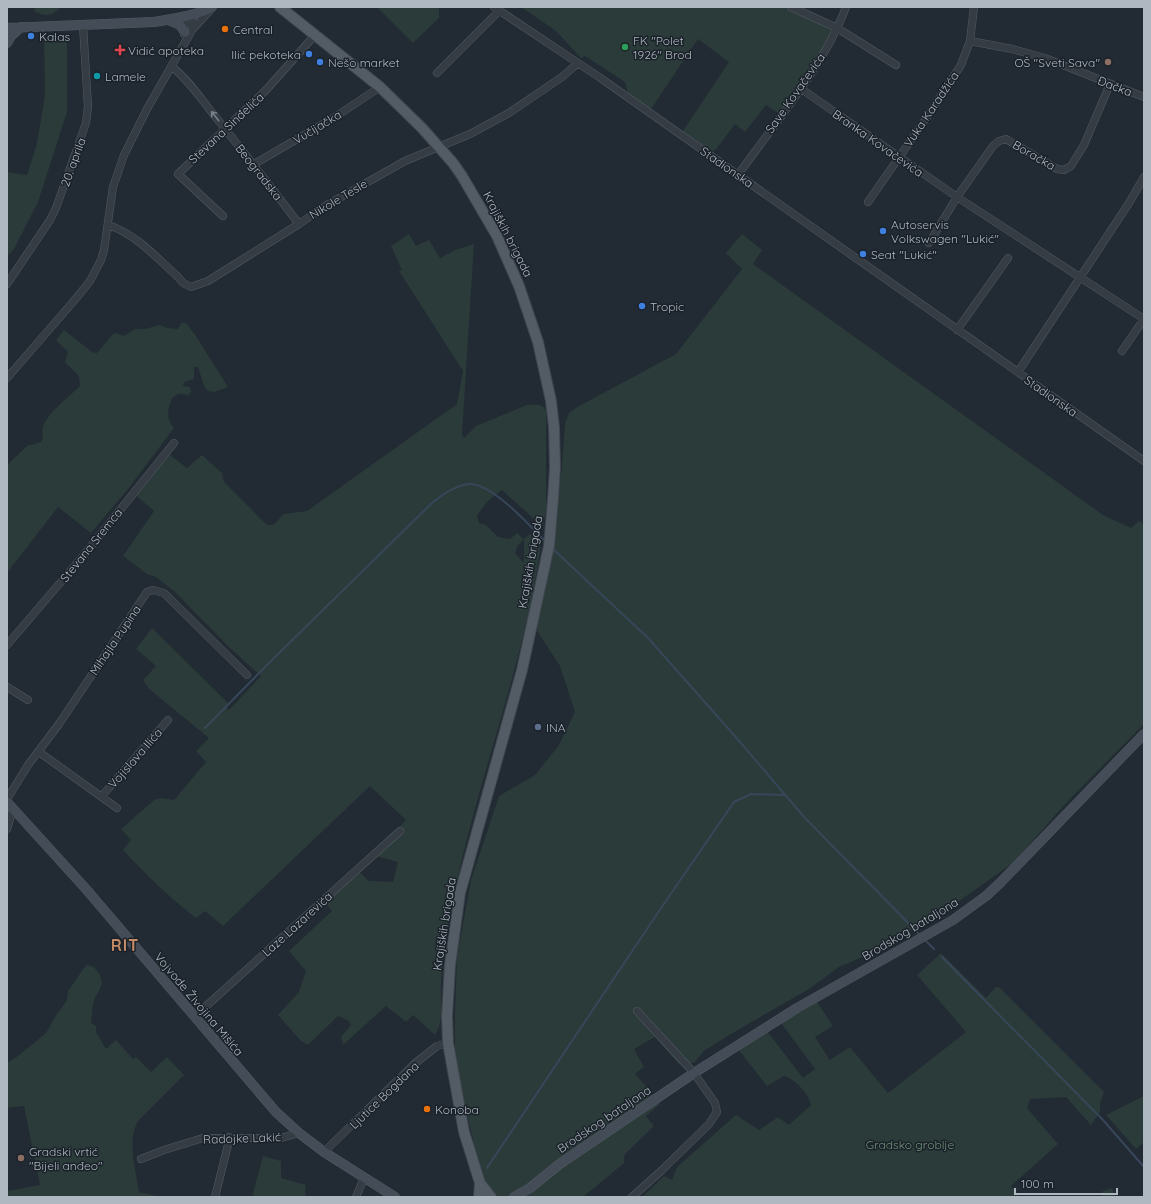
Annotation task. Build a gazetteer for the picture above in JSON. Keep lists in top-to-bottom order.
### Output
{
  "streets": {
    "main road": ["Krajiških brigada"],
    "street": [
      "Đačka",
      "Save Kovačevića",
      "Vuka Karadžića",
      "Vučijačka",
      "Stevana Sinđelića",
      "Branka Kovačevića",
      "Boračka",
      "20. aprila",
      "Stadionska",
      "Beogradska",
      "Nikole Tesle",
      "Stevana Sremca",
      "Mihajla Pupina",
      "Vojislava Ilića",
      "Laze Lazarevića",
      "Brodskog bataljona",
      "Vojvode Živojina Mišića",
      "Ljutice Bogdana",
      "Radojke Lakić"
    ]
  },
  "crossings": [
    ["Đačka", "Vuka Karadžića"],
    ["Đačka", "Boračka"],
    ["Save Kovačevića", "Branka Kovačevića"],
    ["Save Kovačevića", "Stadionska"],
    ["Vuka Karadžića", "Branka Kovačevića"],
    ["Vučijačka", "Beogradska"],
    ["Vučijačka", "Krajiških brigada"],
    ["Stevana Sinđelića", "Beogradska"],
    ["Stevana Sinđelića", "Krajiških brigada"],
    ["Branka Kovačevića", "Boračka"],
    ["Stadionska", "Nikole Tesle"],
    ["Beogradska", "Nikole Tesle"],
    ["Nikole Tesle", "Krajiških brigada"],
    ["Krajiških brigada", "Ljutice Bogdana"],
    ["Laze Lazarevića", "Vojvode Živojina Mišića"],
    ["Vojvode Živojina Mišića", "Ljutice Bogdana"],
    ["Vojvode Živojina Mišića", "Radojke Lakić"]
  ],
  "one_way": ["Beogradska"],
  "districts": ["RIT"],
  "parks": ["Gradsko groblje"],
  "places": {
    "other": [
      "Central",
      "Kalas",
      "FK \"Polet 1926\" Brod",
      "Ilić pekoteka",
      "Nešo market",
      "OŠ \"Sveti Sava\"",
      "Lamele",
      "Autoservis Volkswagen \"Lukić\"",
      "Seat \"Lukić\"",
      "Tropic",
      "INA",
      "Konoba",
      "Gradski vrtić \"Bijeli anđeo\""
    ],
    "health": ["Vidić apoteka"]
  },
  "scale_bar": "100 m"
}
